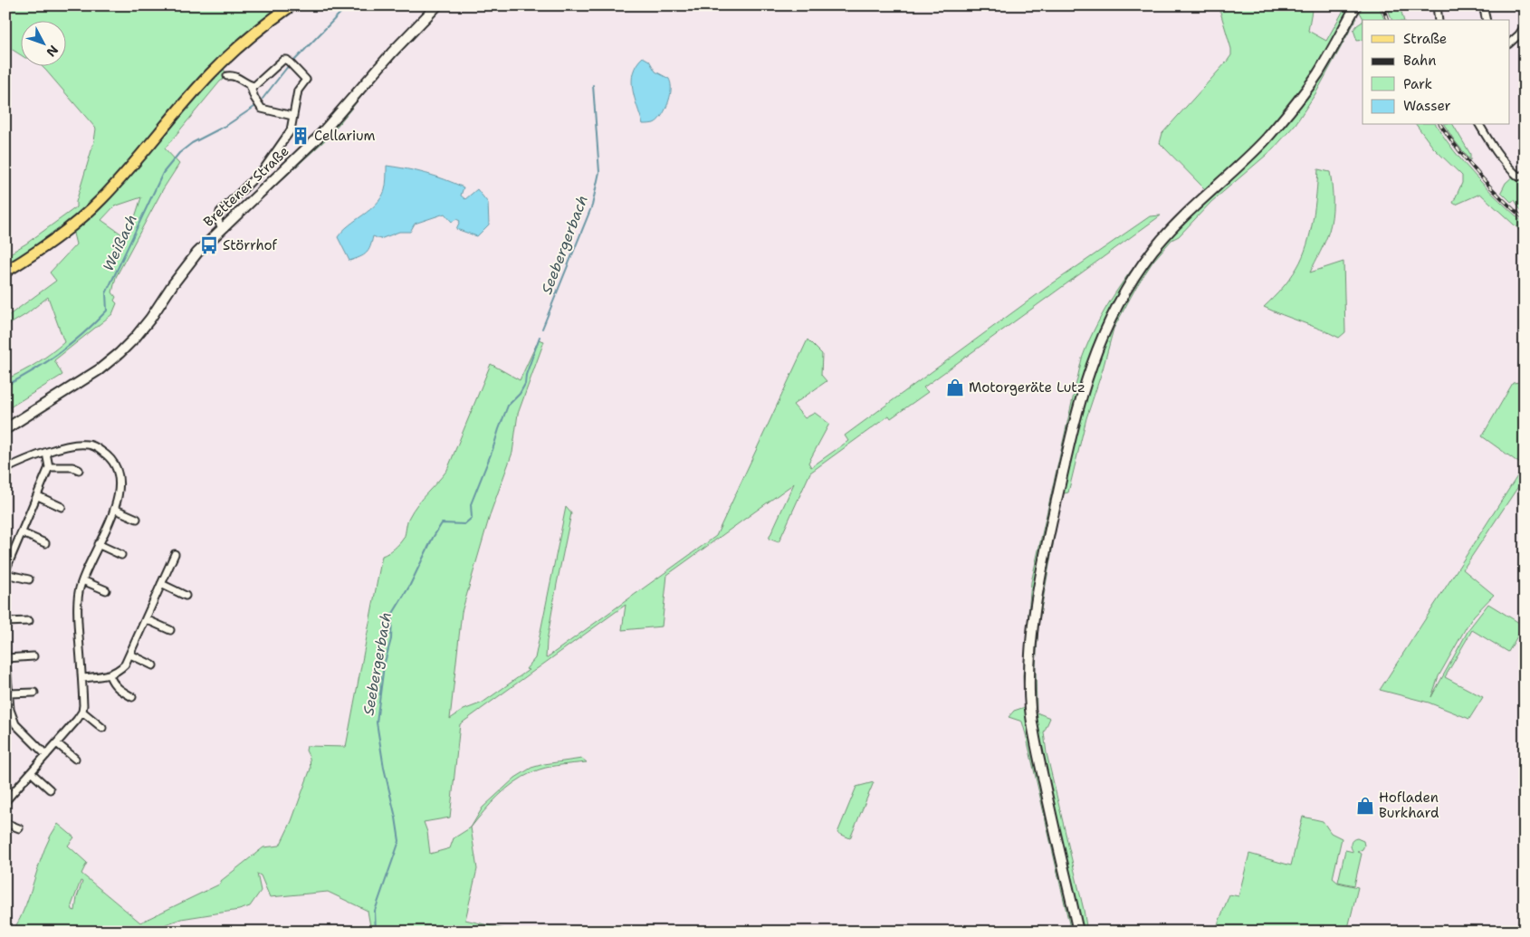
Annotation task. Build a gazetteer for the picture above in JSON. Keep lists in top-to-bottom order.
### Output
{
  "streets": {
    "main road": ["Brettener Straße"]
  },
  "water": ["Weißach", "Seebergerbach"],
  "places": {
    "building": ["Cellarium"],
    "bus stop": ["Störrhof"],
    "shop": ["Motorgeräte Lutz", "Hofladen Burkhard"]
  },
  "legend": [
    "Straße",
    "Bahn",
    "Park",
    "Wasser"
  ],
  "north": "bottom right"
}
